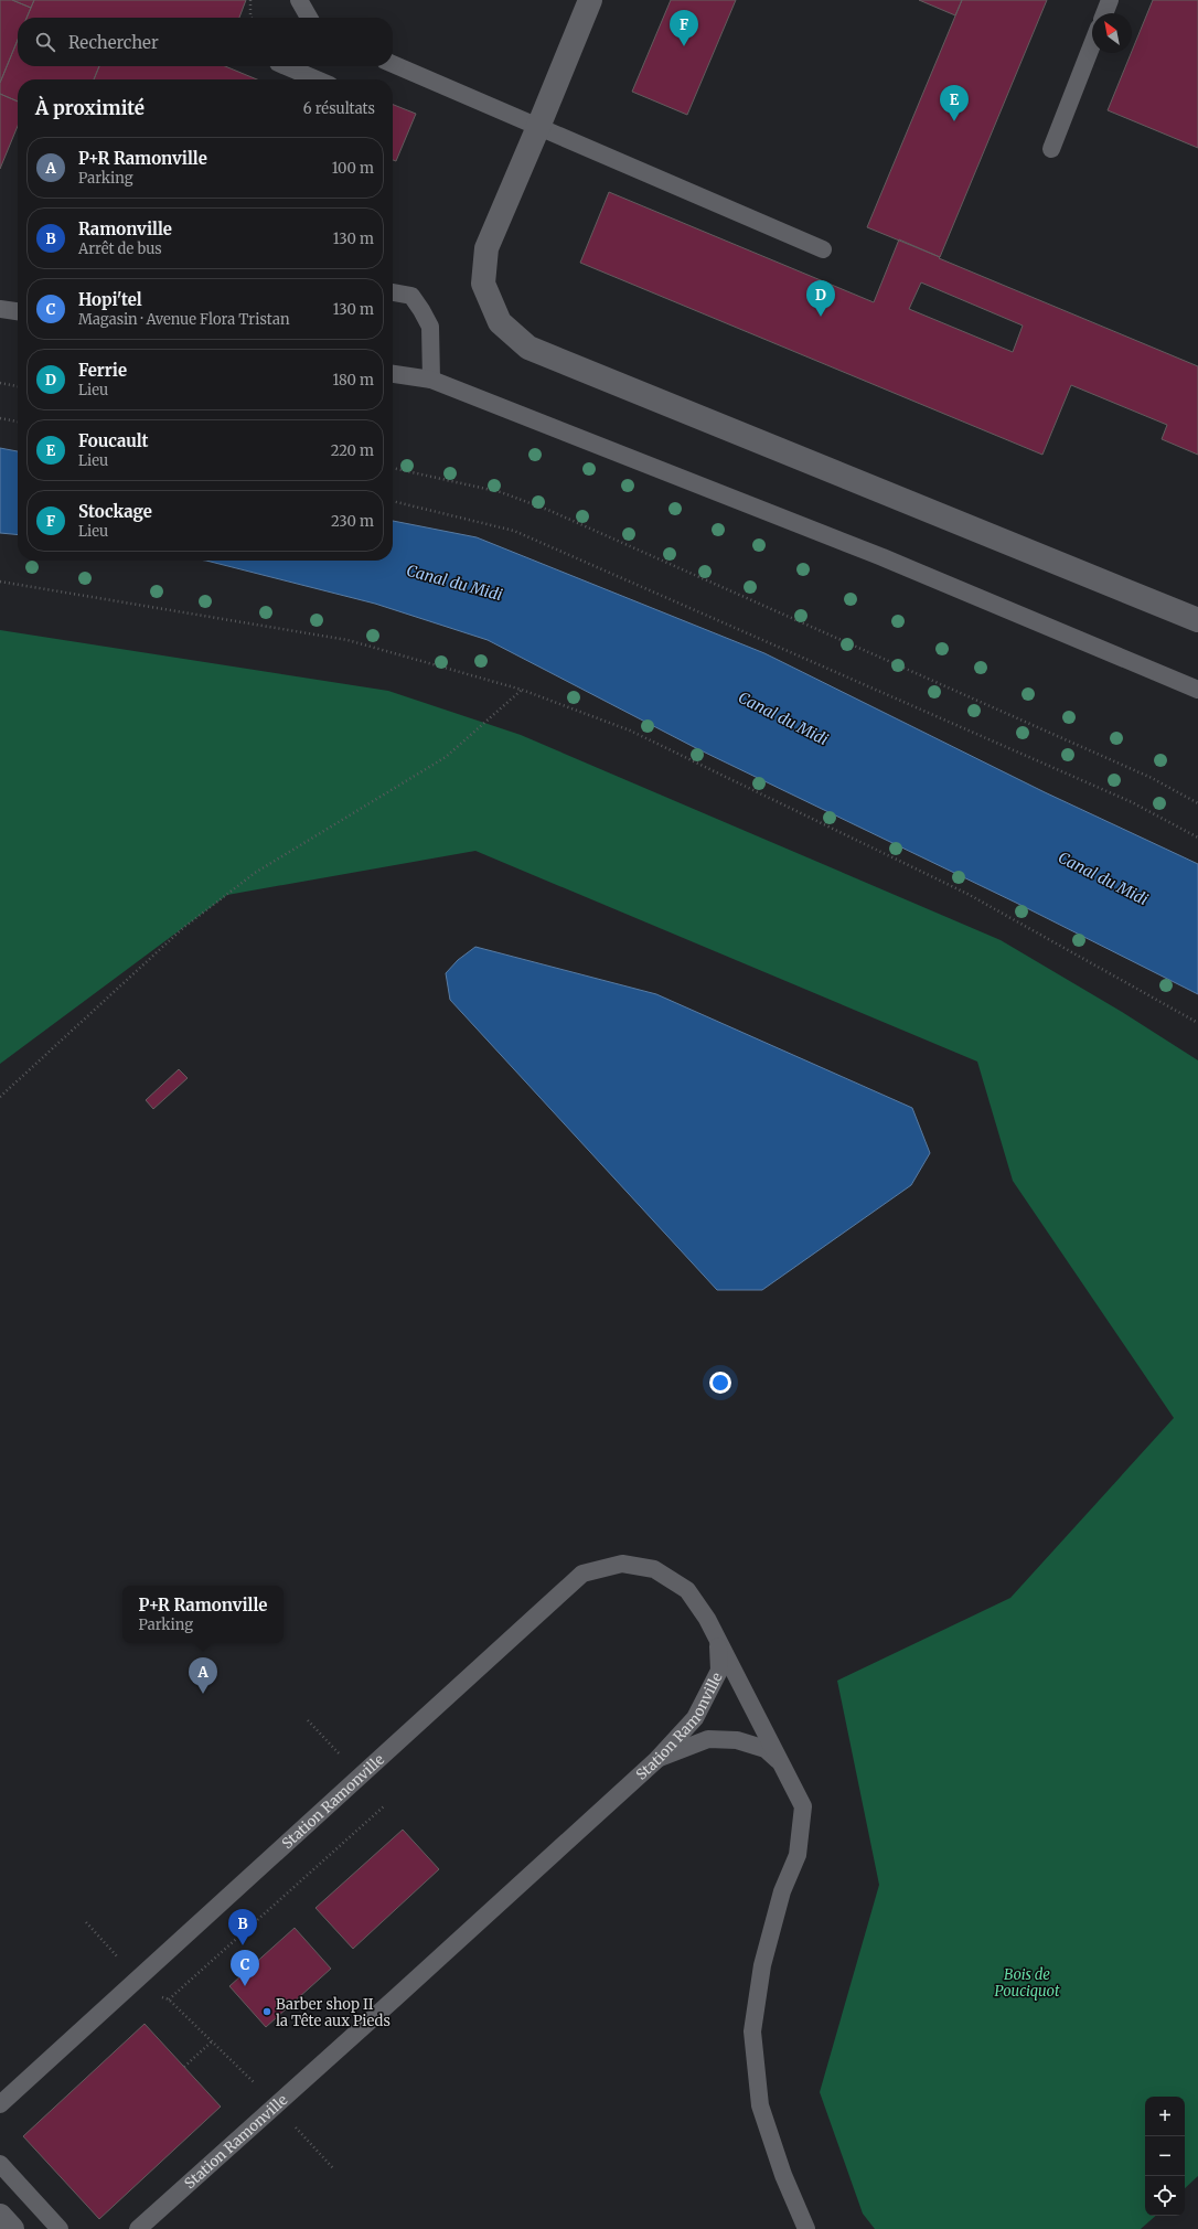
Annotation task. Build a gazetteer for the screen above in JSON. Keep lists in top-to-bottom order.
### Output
{
  "streets": {
    "lane": ["Station Ramonville"]
  },
  "water": ["Canal du Midi"],
  "parks": ["Bois de Pouciquot"],
  "places": ["Barber shop II la Tête aux Pieds"],
  "north": "top left",
  "page": {
    "pins": [
      "F",
      "E",
      "D",
      "A",
      "B",
      "C"
    ],
    "search": "Rechercher",
    "heading": ["À proximité", "6 résultats"],
    "list": [
      {
        "mark": "A",
        "name": "P+R Ramonville",
        "note": "Parking",
        "value": "100 m"
      },
      {
        "mark": "B",
        "name": "Ramonville",
        "note": "Arrêt de bus",
        "value": "130 m"
      },
      {
        "mark": "C",
        "name": "Hopi'tel",
        "note": "Magasin · Avenue Flora Tristan",
        "value": "130 m"
      },
      {
        "mark": "D",
        "name": "Ferrie",
        "note": "Lieu",
        "value": "180 m"
      },
      {
        "mark": "E",
        "name": "Foucault",
        "note": "Lieu",
        "value": "220 m"
      },
      {
        "mark": "F",
        "name": "Stockage",
        "note": "Lieu",
        "value": "230 m"
      }
    ],
    "popup": ["P+R Ramonville", "Parking"],
    "map_buttons": ["+", "−"]
  }
}
